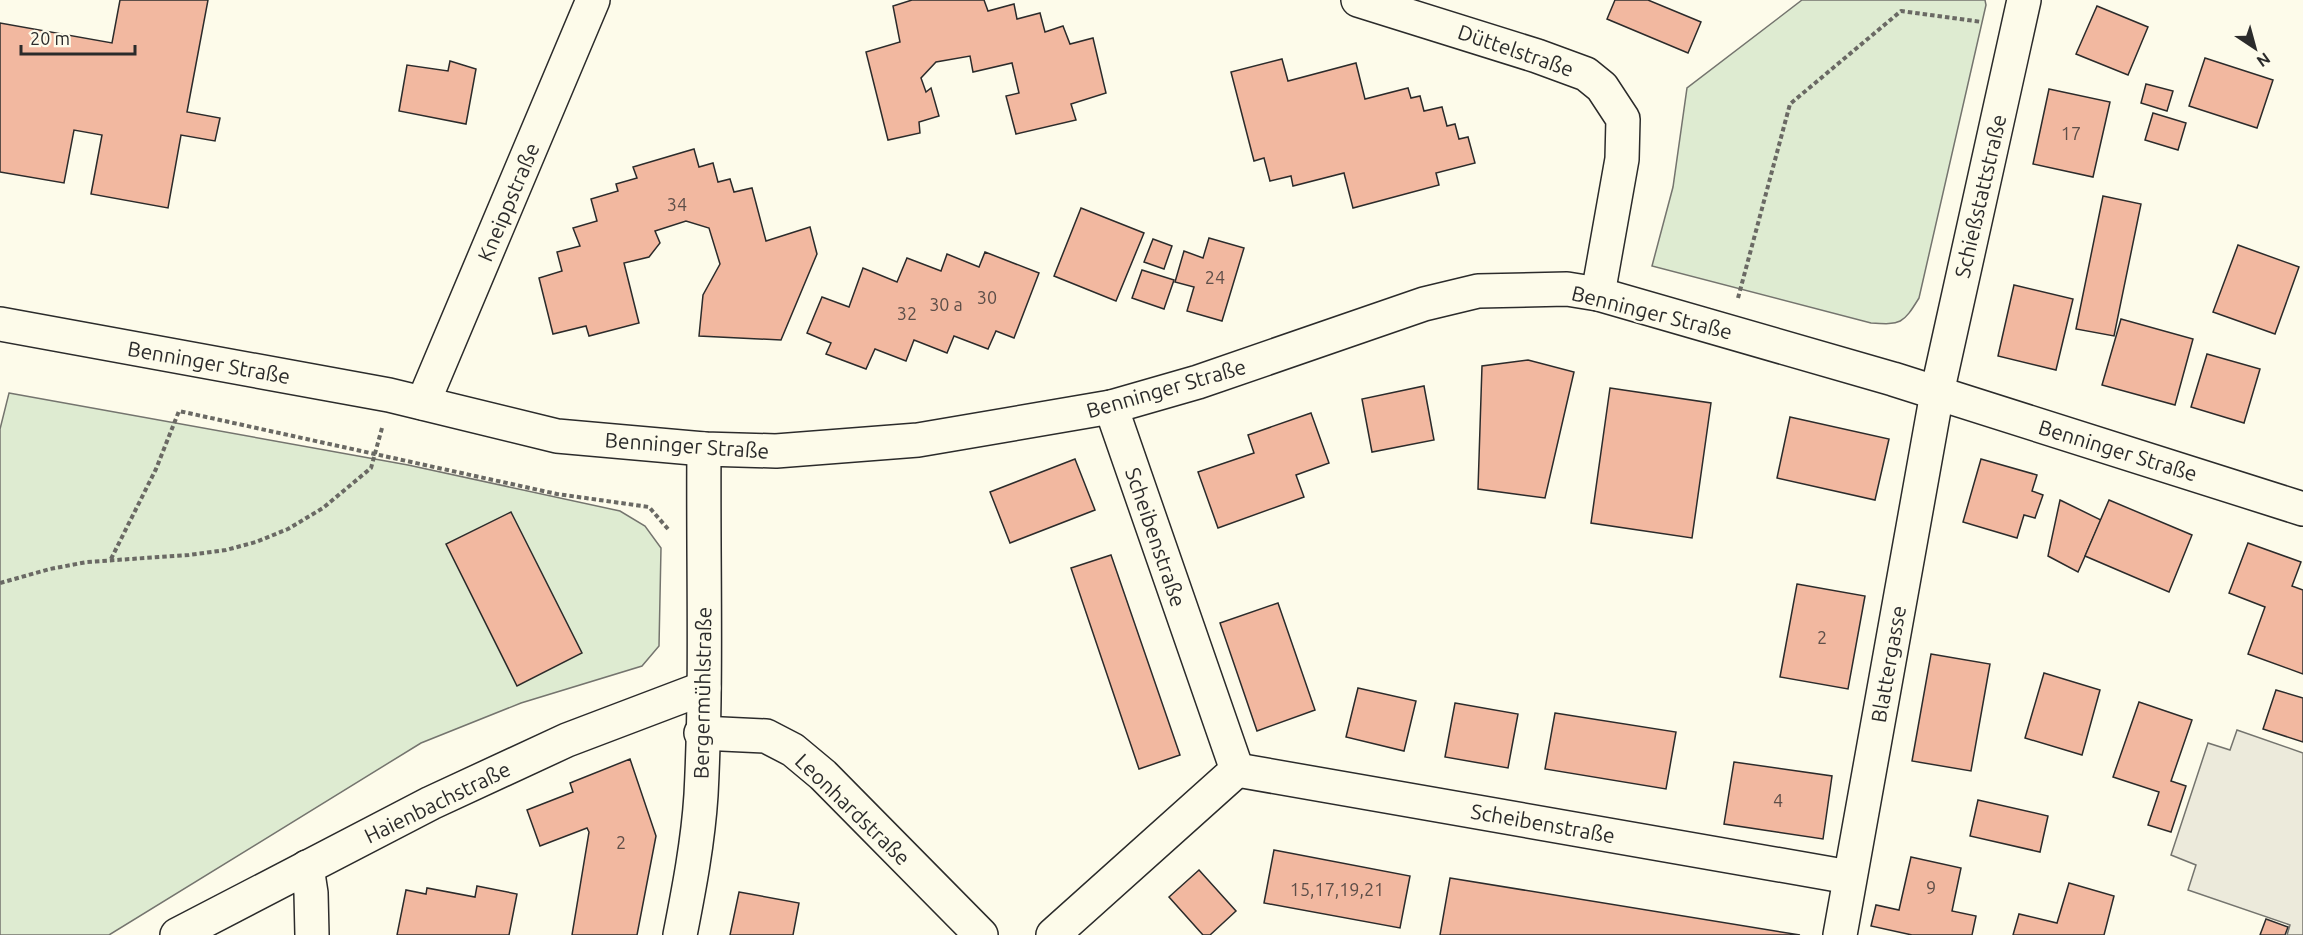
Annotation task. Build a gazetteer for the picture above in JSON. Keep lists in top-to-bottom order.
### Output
{
  "streets": {
    "street": [
      "Düttelstraße",
      "Schießstattstraße",
      "Kneippstraße",
      "Benninger Straße",
      "Scheibenstraße",
      "Blattergasse",
      "Bergermühlstraße",
      "Haienbachstraße",
      "Leonhardstraße"
    ]
  },
  "crossings": [
    ["Düttelstraße", "Benninger Straße"],
    ["Schießstattstraße", "Benninger Straße"],
    ["Schießstattstraße", "Blattergasse"],
    ["Kneippstraße", "Benninger Straße"],
    ["Benninger Straße", "Scheibenstraße"],
    ["Benninger Straße", "Blattergasse"],
    ["Benninger Straße", "Bergermühlstraße"],
    ["Scheibenstraße", "Blattergasse"],
    ["Bergermühlstraße", "Haienbachstraße"],
    ["Bergermühlstraße", "Leonhardstraße"]
  ],
  "house_numbers": [
    "17",
    "34",
    "24",
    "30",
    "30 a",
    "32",
    "2",
    "4",
    "2",
    "9",
    "15,17,19,21"
  ],
  "scale_bar": "20 m",
  "north": "bottom right"
}
